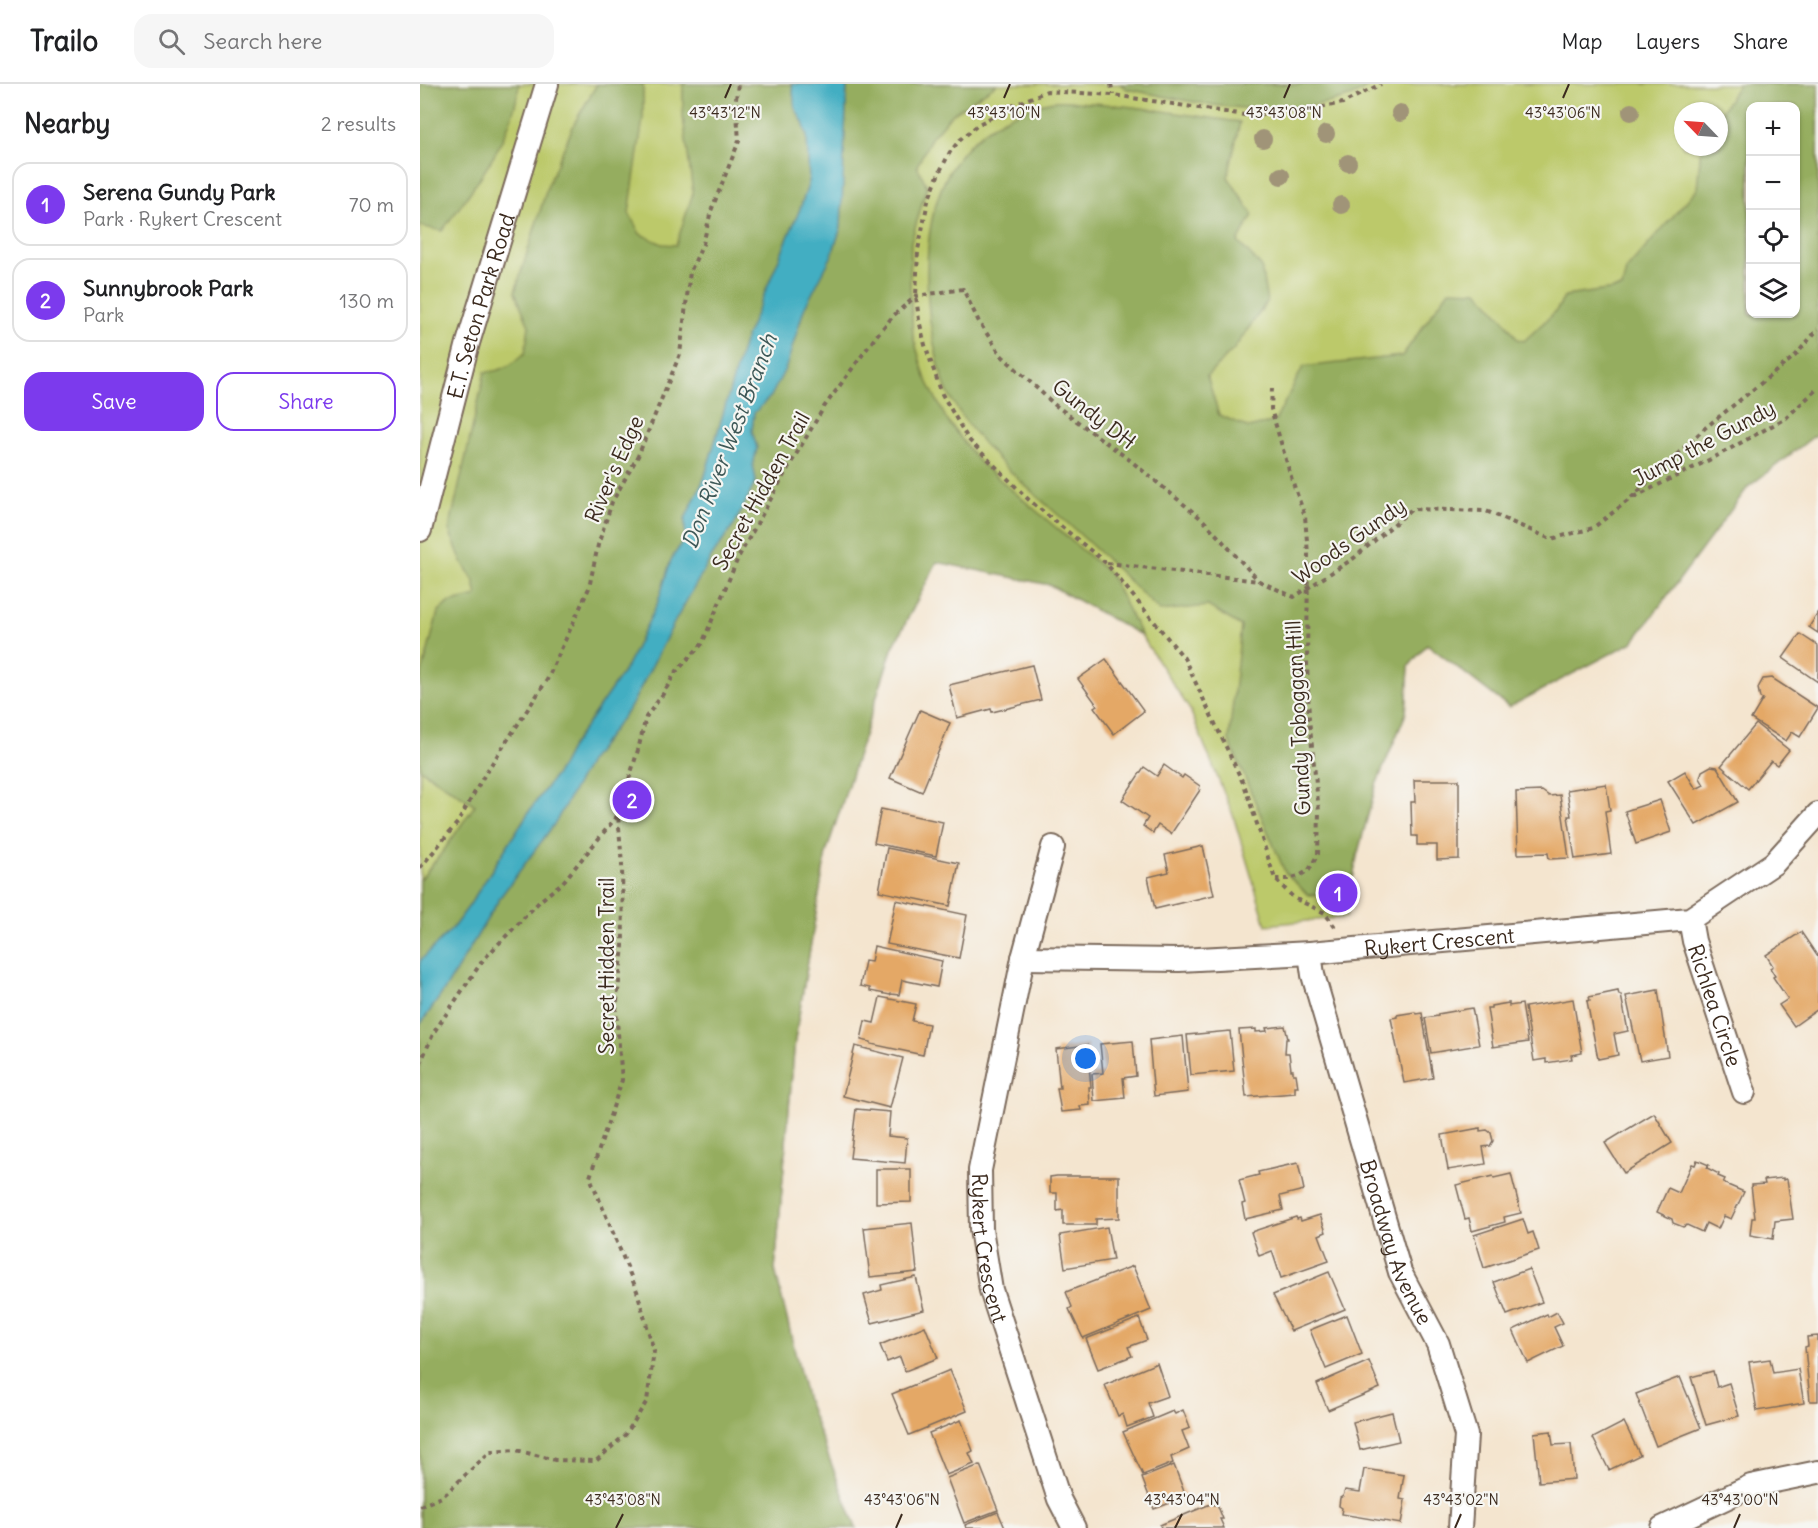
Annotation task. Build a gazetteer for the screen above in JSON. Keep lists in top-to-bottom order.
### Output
{
  "streets": {
    "street": [
      "E.T. Seton Park Road",
      "Rykert Crescent",
      "Richlea Circle",
      "Broadway Avenue"
    ],
    "path": [
      "Gundy DH",
      "Jump the Gundy",
      "River's Edge",
      "Secret Hidden Trail",
      "Woods Gundy",
      "Gundy Toboggan Hill"
    ]
  },
  "crossings": [
    ["Gundy DH", "Secret Hidden Trail"],
    ["Gundy DH", "Woods Gundy"],
    ["Jump the Gundy", "Woods Gundy"],
    ["Woods Gundy", "Gundy Toboggan Hill"],
    ["Rykert Crescent", "Richlea Circle"],
    ["Rykert Crescent", "Broadway Avenue"]
  ],
  "water": ["Don River West Branch"],
  "north": "top left",
  "page": {
    "header": "Trailo",
    "search": "Search here",
    "nav": ["Map", "Layers", "Share"],
    "heading": ["Nearby", "2 results"],
    "map_buttons": ["+", "−"],
    "list": [
      {
        "mark": "1",
        "name": "Serena Gundy Park",
        "note": "Park · Rykert Crescent",
        "value": "70 m"
      },
      {
        "mark": "2",
        "name": "Sunnybrook Park",
        "note": "Park",
        "value": "130 m"
      }
    ],
    "buttons": ["Save", "Share"],
    "pins": ["2", "1"]
  },
  "coordinates": [
    "43°43'12\"N",
    "43°43'10\"N",
    "43°43'08\"N",
    "43°43'06\"N",
    "43°43'04\"N",
    "43°43'02\"N",
    "43°43'00\"N"
  ]
}
